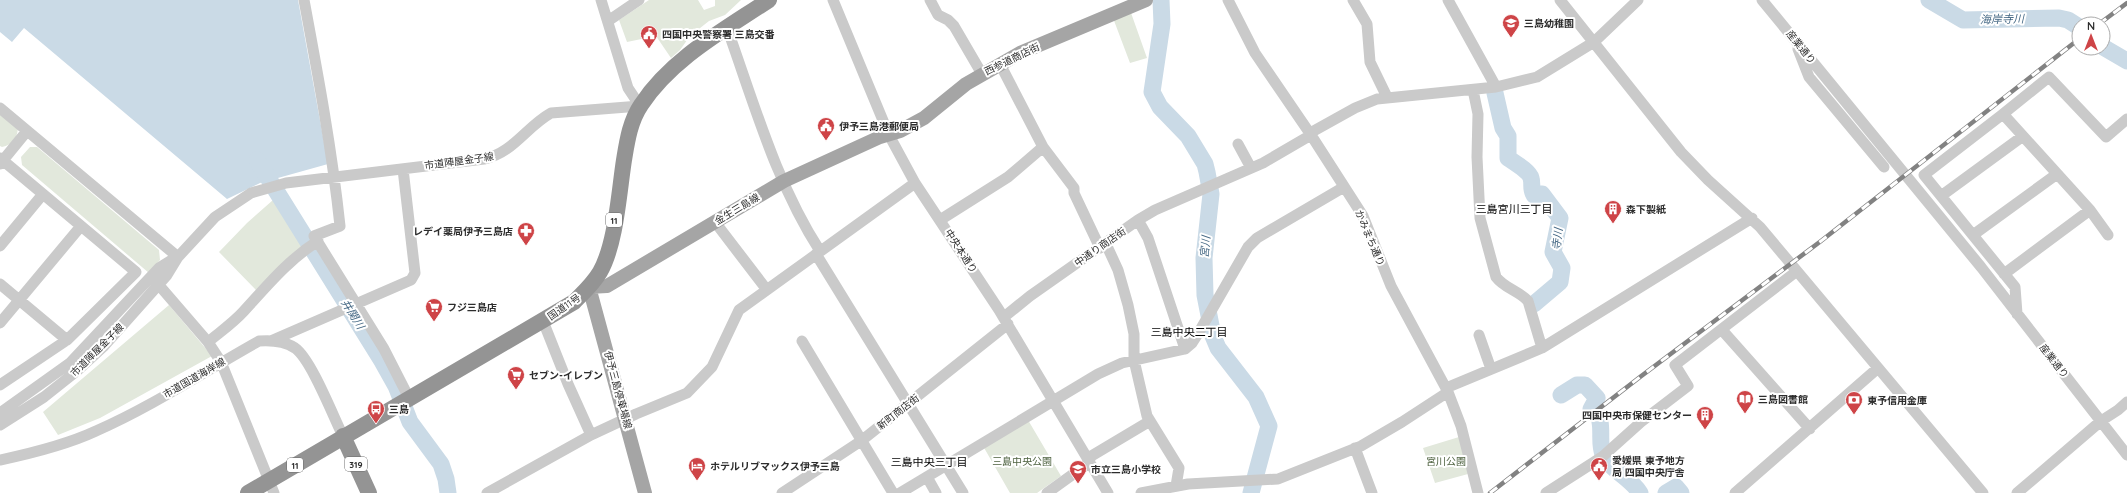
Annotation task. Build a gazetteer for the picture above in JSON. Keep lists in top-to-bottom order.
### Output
{
  "streets": {
    "highway": ["11", "国道11号", "319"],
    "main road": ["西参道商店街", "金生三島線", "伊予三島停車場線"],
    "street": [
      "産業通り",
      "市道陣屋金子線",
      "かみまち通り",
      "中通り商店街",
      "中央本通り",
      "市道国道海岸線",
      "新町商店街"
    ]
  },
  "crossings": [
    ["西参道商店街", "金生三島線"],
    ["西参道商店街", "中央本通り"],
    ["市道陣屋金子線", "国道11号"],
    ["市道陣屋金子線", "市道国道海岸線"],
    ["金生三島線", "中央本通り"],
    ["金生三島線", "国道11号"],
    ["金生三島線", "伊予三島停車場線"],
    ["かみまち通り", "中通り商店街"],
    ["中通り商店街", "中央本通り"],
    ["中通り商店街", "新町商店街"],
    ["中央本通り", "新町商店街"],
    ["国道11号", "伊予三島停車場線"],
    ["国道11号", "319"]
  ],
  "districts": ["三島宮川三丁目", "三島中央二丁目", "三島中央三丁目"],
  "water": [
    "海岸寺川",
    "寺川",
    "宮川",
    "井関川"
  ],
  "parks": ["三島中央公園", "宮川公園"],
  "places": {
    "school or university": ["三島幼稚園", "市立三島小学校"],
    "public building": ["四国中央警察署 三島交番", "伊予三島港郵便局", "愛媛県 東予地方 局 四国中央庁舎"],
    "building": ["森下製紙", "四国中央市保健センター"],
    "pharmacy": ["レデイ薬局伊予三島店"],
    "supermarket": ["フジ三島店", "セブン-イレブン"],
    "library": ["三島図書館"],
    "bank": ["東予信用金庫"],
    "bus stop": ["三島"],
    "hotel": ["ホテルリブマックス伊予三島"]
  },
  "north": "top"
}
